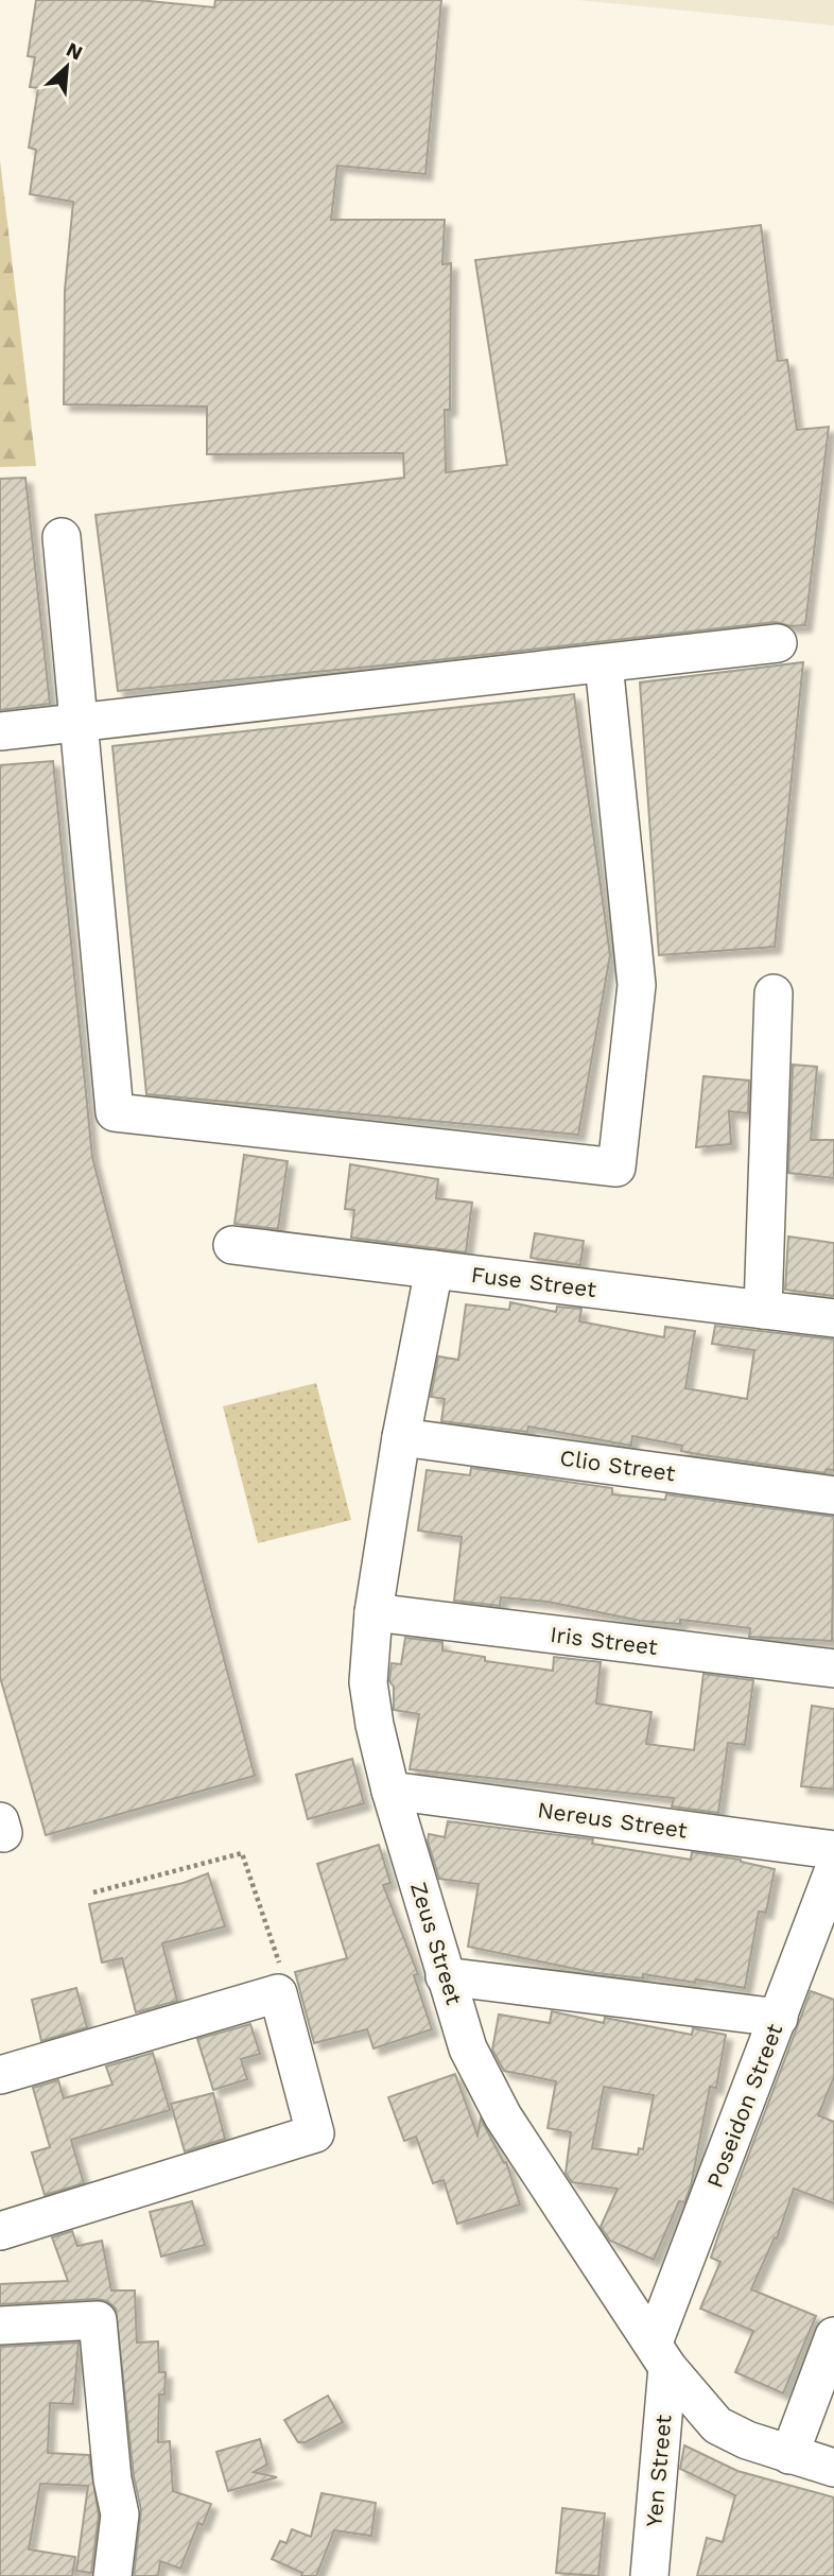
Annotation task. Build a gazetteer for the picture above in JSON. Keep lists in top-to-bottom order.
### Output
{
  "streets": {
    "street": [
      "Fuse Street",
      "Clio Street",
      "Iris Street",
      "Nereus Street",
      "Zeus Street",
      "Poseidon Street",
      "Yen Street"
    ]
  },
  "crossings": [
    ["Fuse Street", "Zeus Street"],
    ["Clio Street", "Zeus Street"],
    ["Iris Street", "Zeus Street"],
    ["Nereus Street", "Zeus Street"],
    ["Zeus Street", "Poseidon Street"],
    ["Zeus Street", "Yen Street"],
    ["Poseidon Street", "Yen Street"]
  ],
  "north": "top right"
}
